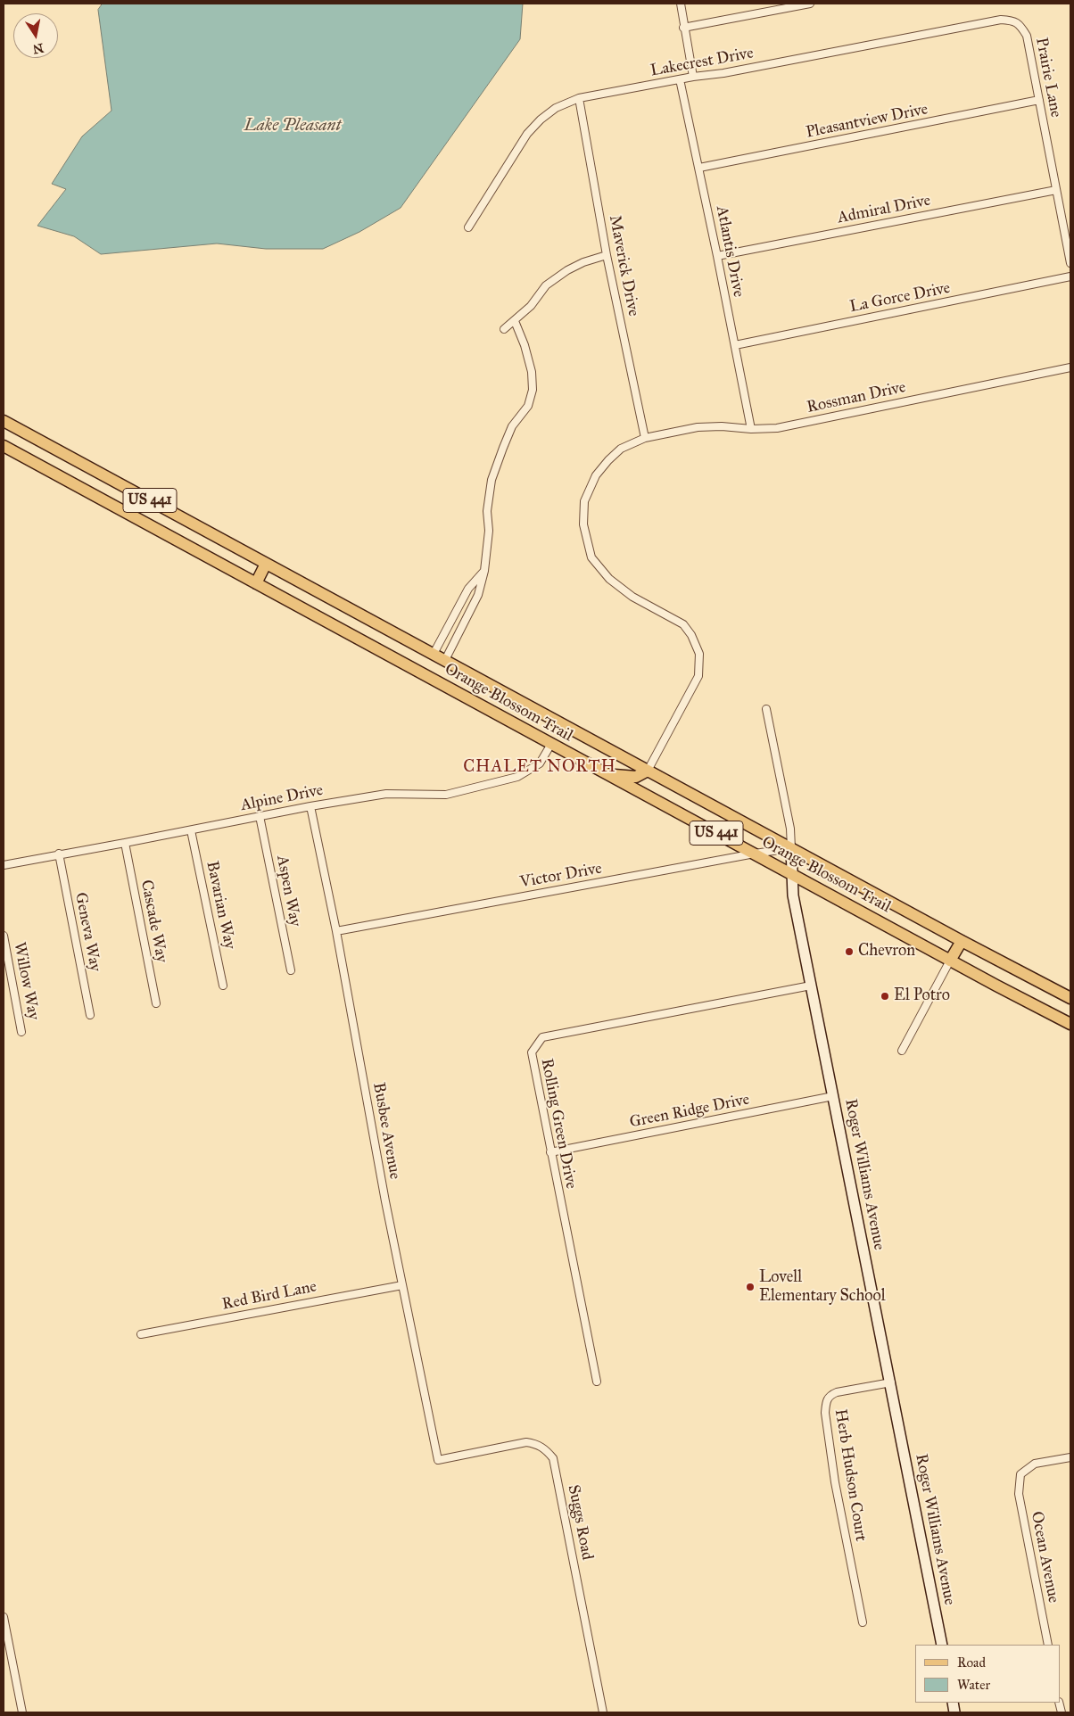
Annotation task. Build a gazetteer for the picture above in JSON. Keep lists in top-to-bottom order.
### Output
{
  "streets": {
    "main road": ["US 441", "Orange Blossom Trail"],
    "street": [
      "Lakecrest Drive",
      "Prairie Lane",
      "Pleasantview Drive",
      "Admiral Drive",
      "Atlantis Drive",
      "Maverick Drive",
      "La Gorce Drive",
      "Rossman Drive",
      "Alpine Drive",
      "Victor Drive",
      "Aspen Way",
      "Bavarian Way",
      "Cascade Way",
      "Geneva Way",
      "Willow Way",
      "Green Ridge Drive",
      "Rolling Green Drive",
      "Busbee Avenue",
      "Roger Williams Avenue",
      "Red Bird Lane",
      "Herb Hudson Court",
      "Suggs Road",
      "Ocean Avenue"
    ]
  },
  "crossings": [
    ["Lakecrest Drive", "Prairie Lane"],
    ["Lakecrest Drive", "Atlantis Drive"],
    ["Lakecrest Drive", "Maverick Drive"],
    ["Prairie Lane", "Pleasantview Drive"],
    ["Prairie Lane", "Admiral Drive"],
    ["Pleasantview Drive", "Atlantis Drive"],
    ["Admiral Drive", "Atlantis Drive"],
    ["Atlantis Drive", "La Gorce Drive"],
    ["Atlantis Drive", "Rossman Drive"],
    ["Maverick Drive", "Rossman Drive"],
    ["Rossman Drive", "Orange Blossom Trail"],
    ["Orange Blossom Trail", "Alpine Drive"],
    ["Orange Blossom Trail", "Victor Drive"],
    ["Orange Blossom Trail", "Roger Williams Avenue"],
    ["Alpine Drive", "Aspen Way"],
    ["Alpine Drive", "Bavarian Way"],
    ["Alpine Drive", "Cascade Way"],
    ["Alpine Drive", "Geneva Way"],
    ["Alpine Drive", "Busbee Avenue"],
    ["Victor Drive", "Busbee Avenue"],
    ["Victor Drive", "Roger Williams Avenue"],
    ["Green Ridge Drive", "Rolling Green Drive"],
    ["Green Ridge Drive", "Roger Williams Avenue"],
    ["Rolling Green Drive", "Roger Williams Avenue"],
    ["Busbee Avenue", "Red Bird Lane"],
    ["Busbee Avenue", "Suggs Road"],
    ["Roger Williams Avenue", "Herb Hudson Court"]
  ],
  "districts": ["CHALET NORTH"],
  "water": ["Lake Pleasant"],
  "places": ["Chevron", "El Potro", "Lovell Elementary School"],
  "legend": ["Road", "Water"],
  "north": "bottom"
}
